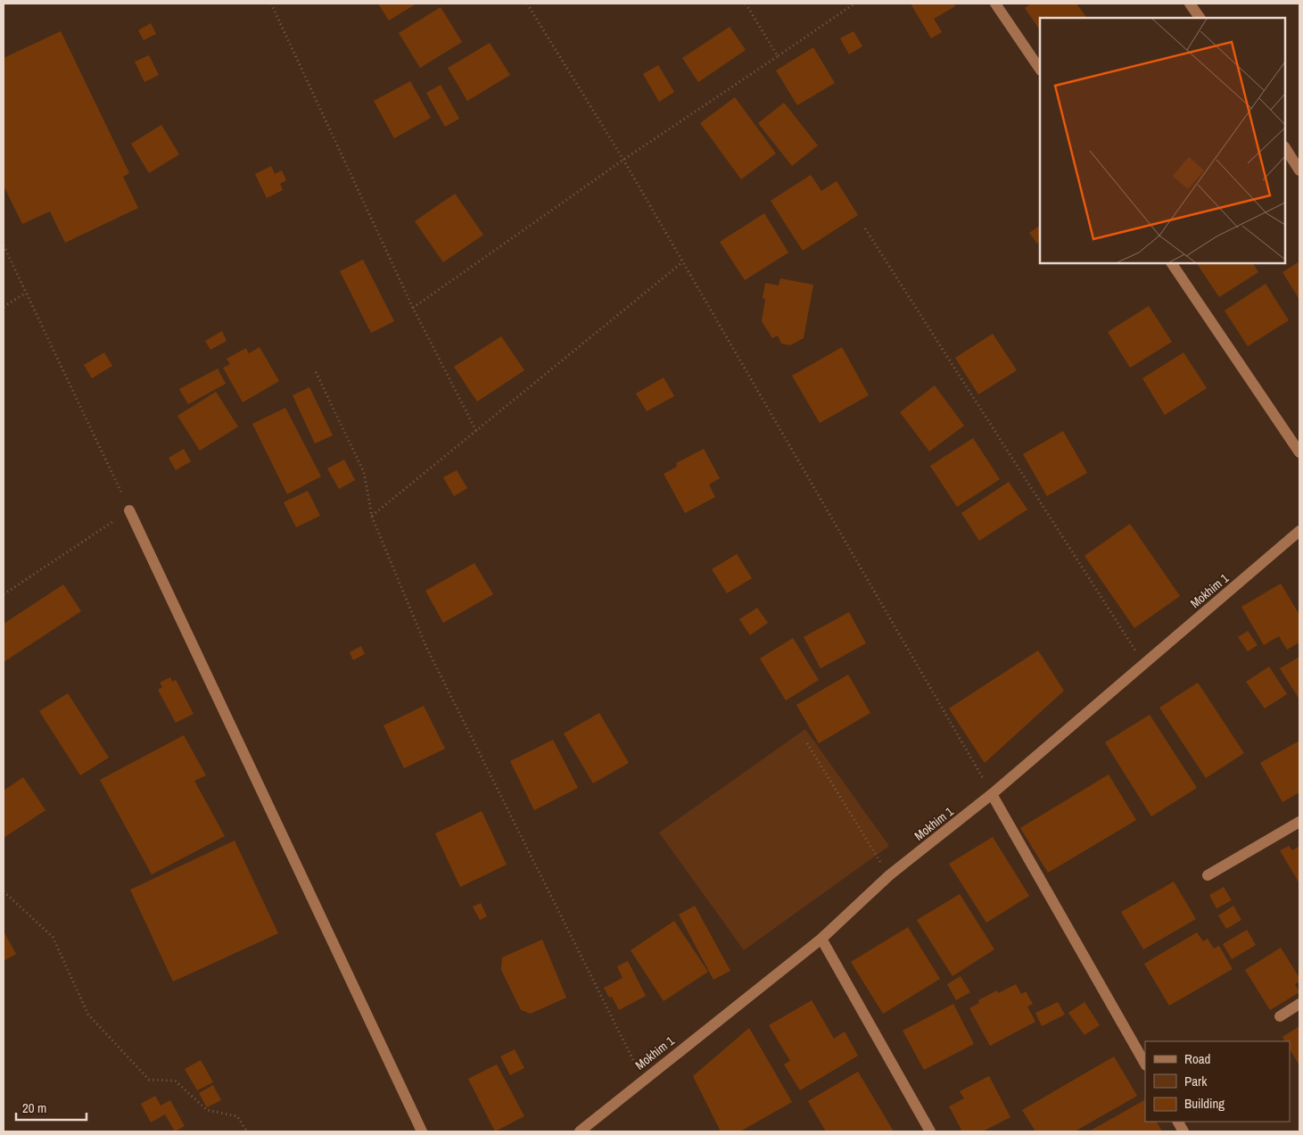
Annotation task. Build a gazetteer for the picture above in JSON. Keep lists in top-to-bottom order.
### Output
{
  "streets": {
    "street": ["Mokhim 1"]
  },
  "legend": ["Road", "Park", "Building"],
  "scale_bar": "20 m"
}
